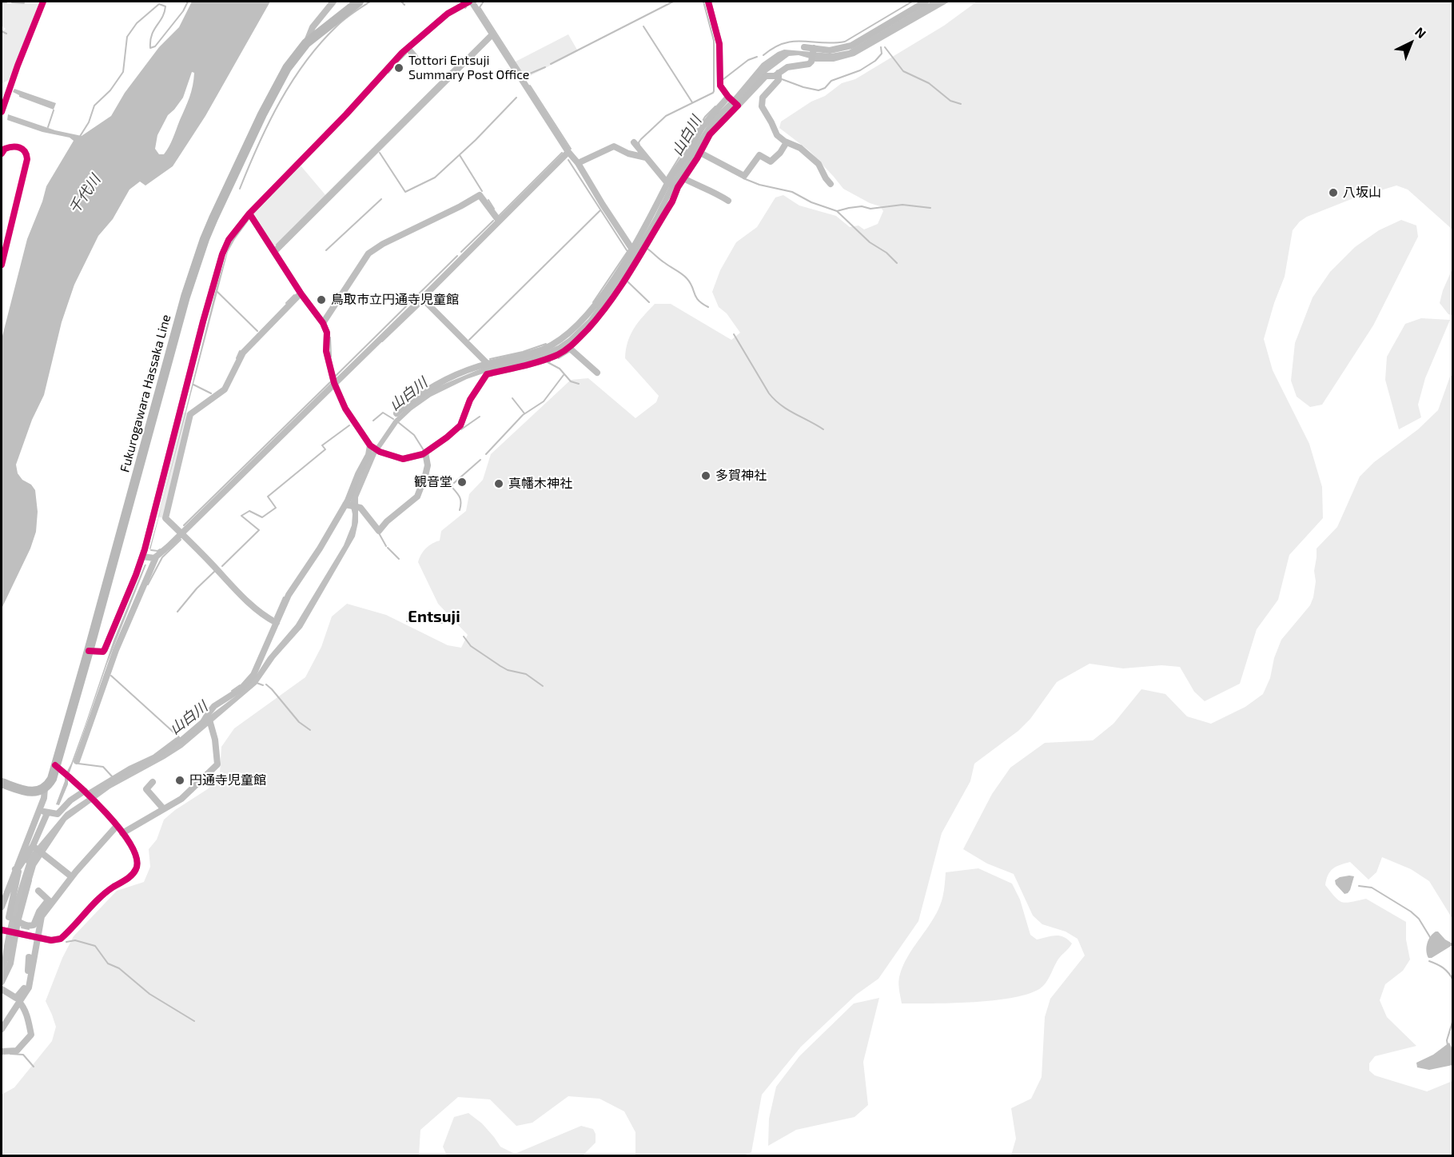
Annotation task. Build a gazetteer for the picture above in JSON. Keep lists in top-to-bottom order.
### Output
{
  "streets": {
    "main road": ["Fukurogawara Hassaka Line"]
  },
  "districts": ["Entsuji"],
  "water": ["山白川", "千代川"],
  "places": [
    "Tottori Entsuji Summary Post Office",
    "八坂山",
    "鳥取市立円通寺児童館",
    "多賀神社",
    "観音堂",
    "真幡木神社",
    "円通寺児童館"
  ],
  "north": "top right"
}
